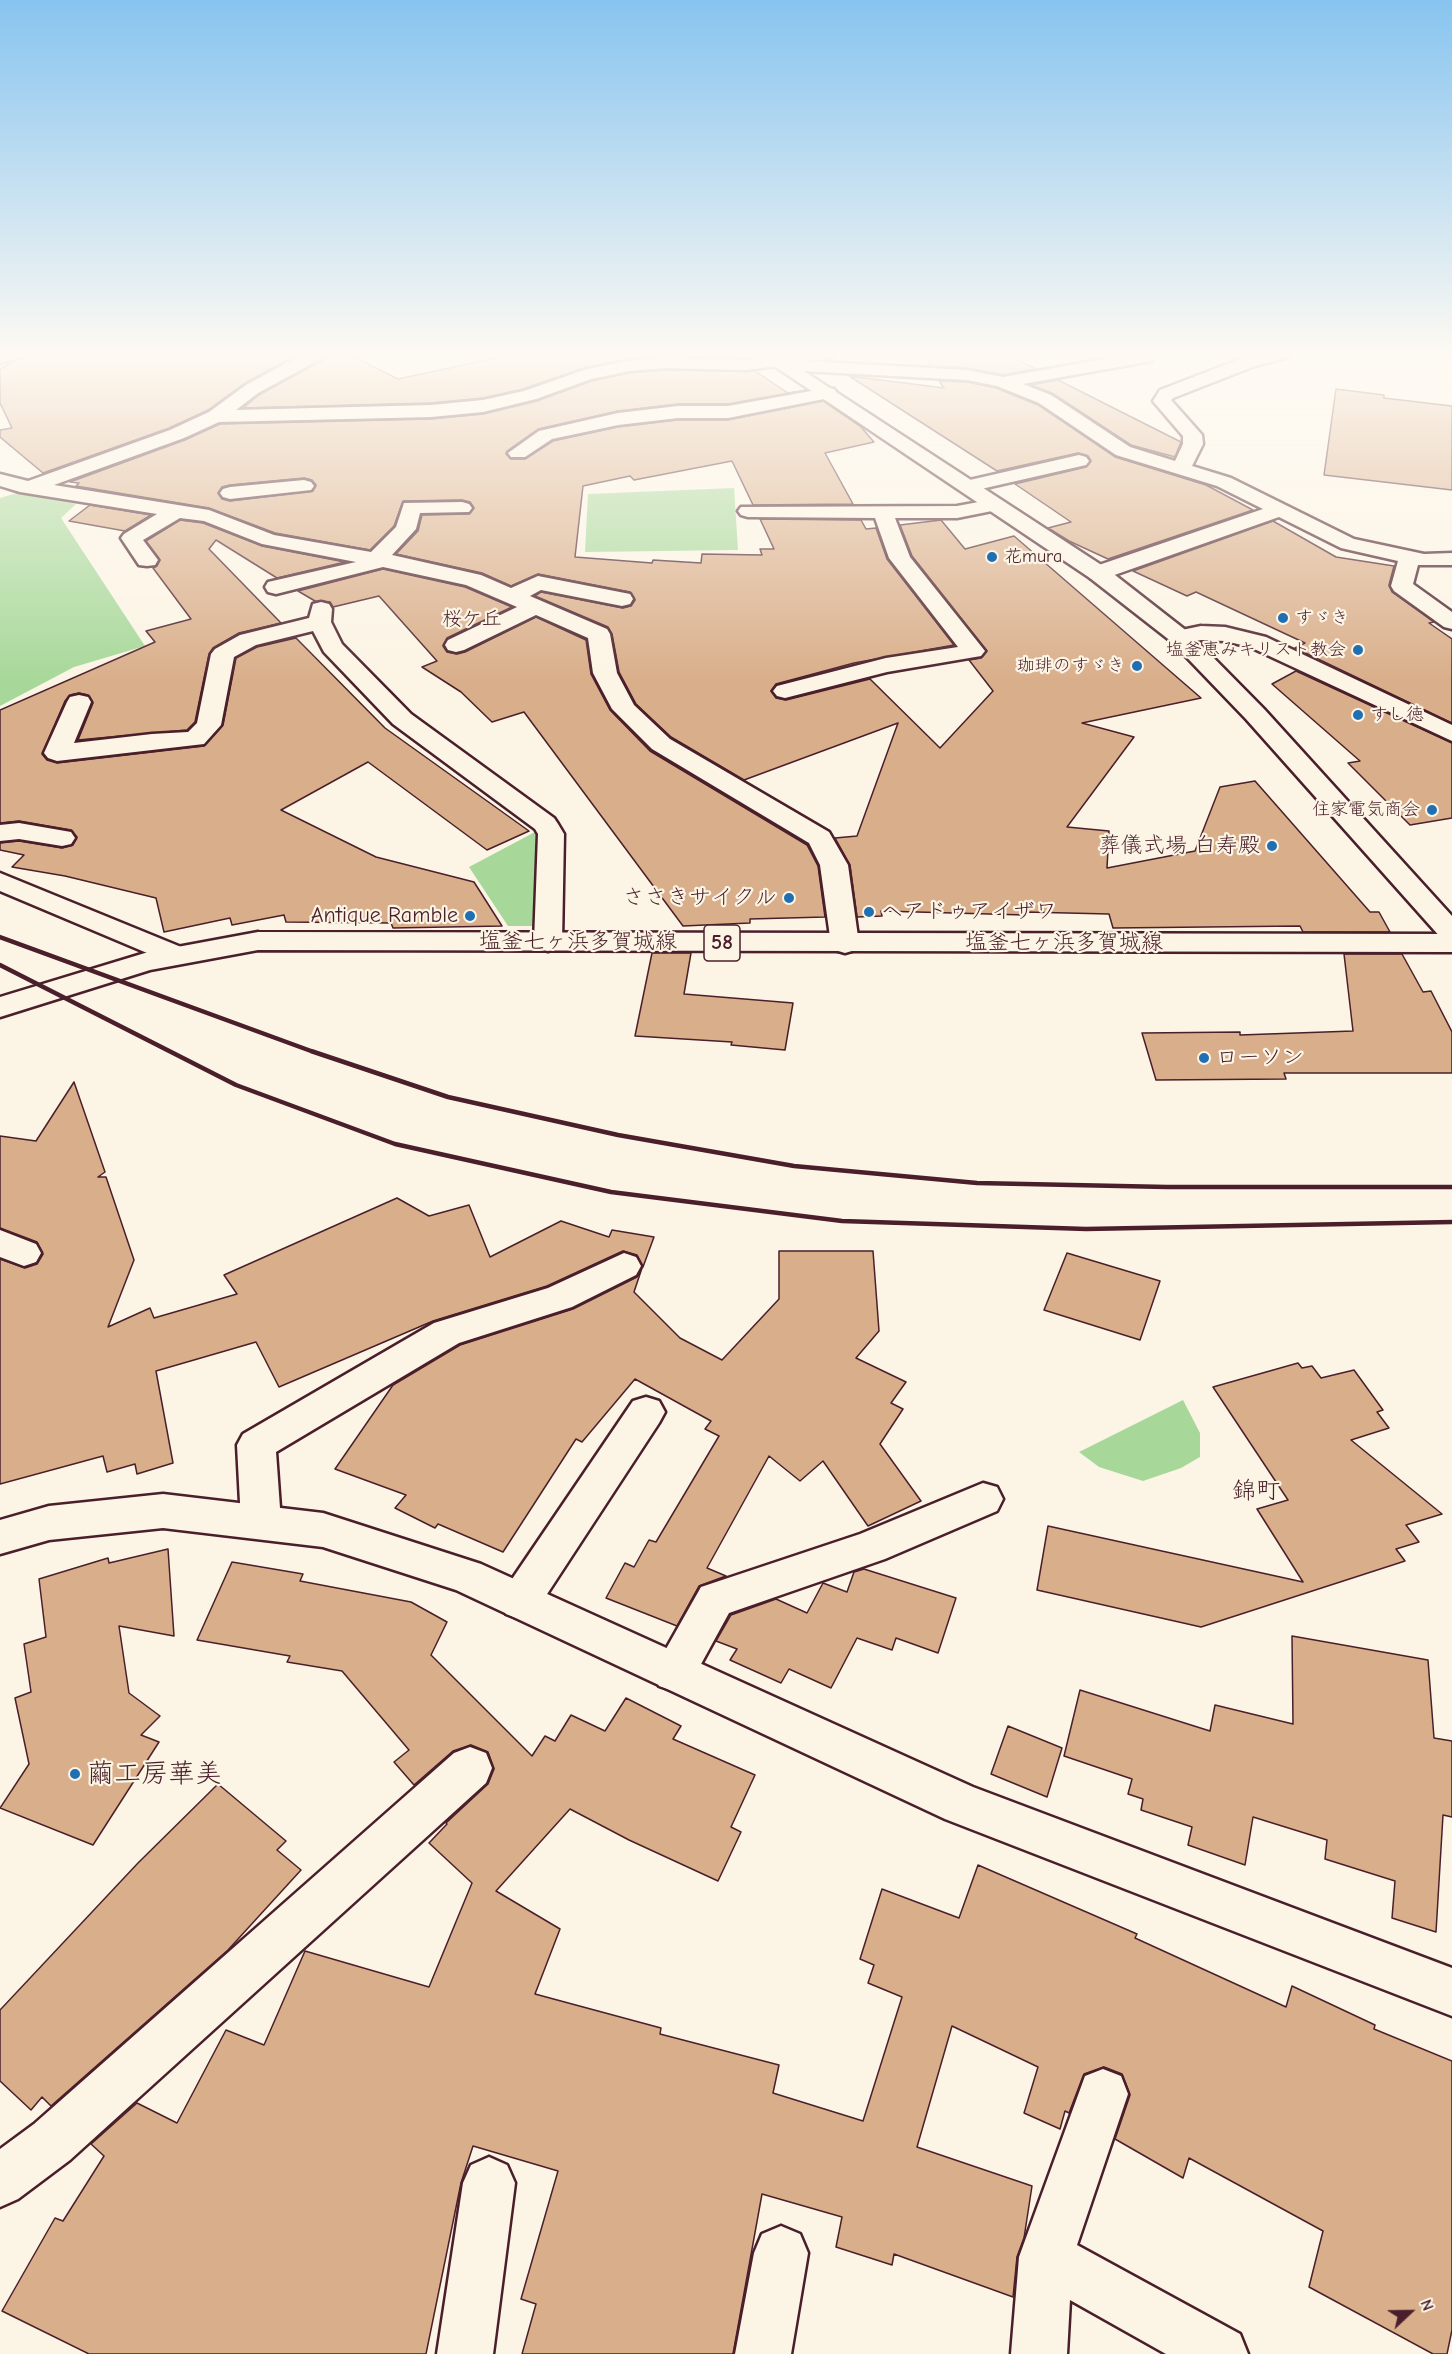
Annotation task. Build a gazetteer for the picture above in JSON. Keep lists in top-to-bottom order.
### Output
{
  "streets": {
    "street": ["塩釜七ヶ浜多賀城線", "58"]
  },
  "districts": ["桜ケ丘", "錦町"],
  "places": [
    "花mura",
    "すゞき",
    "塩釜恵みキリスト教会",
    "珈琲のすゞき",
    "すし徳",
    "住家電気商会",
    "葬儀式場 白寿殿",
    "ささきサイクル",
    "ヘアドゥアイザワ",
    "Antique Ramble",
    "ローソン",
    "繭工房華美"
  ],
  "north": "right"
}
